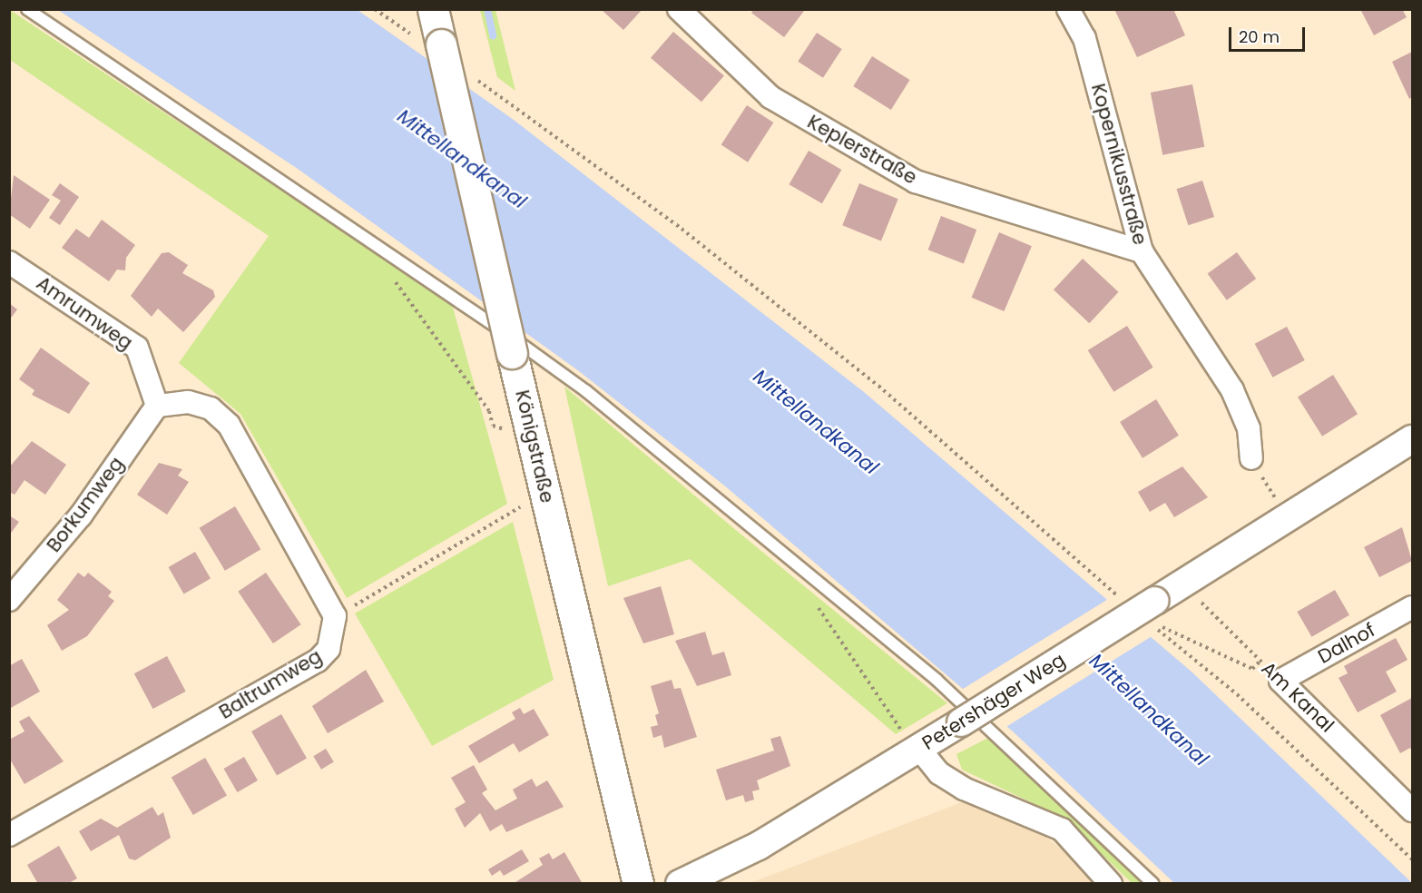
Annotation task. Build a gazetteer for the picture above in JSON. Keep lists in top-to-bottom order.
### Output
{
  "streets": {
    "main road": ["Königstraße"],
    "street": [
      "Keplerstraße",
      "Kopernikusstraße",
      "Amrumweg",
      "Borkumweg",
      "Dalhof",
      "Baltrumweg",
      "Am Kanal",
      "Petershäger Weg"
    ]
  },
  "crossings": [
    ["Keplerstraße", "Kopernikusstraße"],
    ["Amrumweg", "Borkumweg"],
    ["Dalhof", "Am Kanal"],
    ["Am Kanal", "Petershäger Weg"]
  ],
  "water": ["Mittellandkanal"],
  "scale_bar": "20 m"
}
